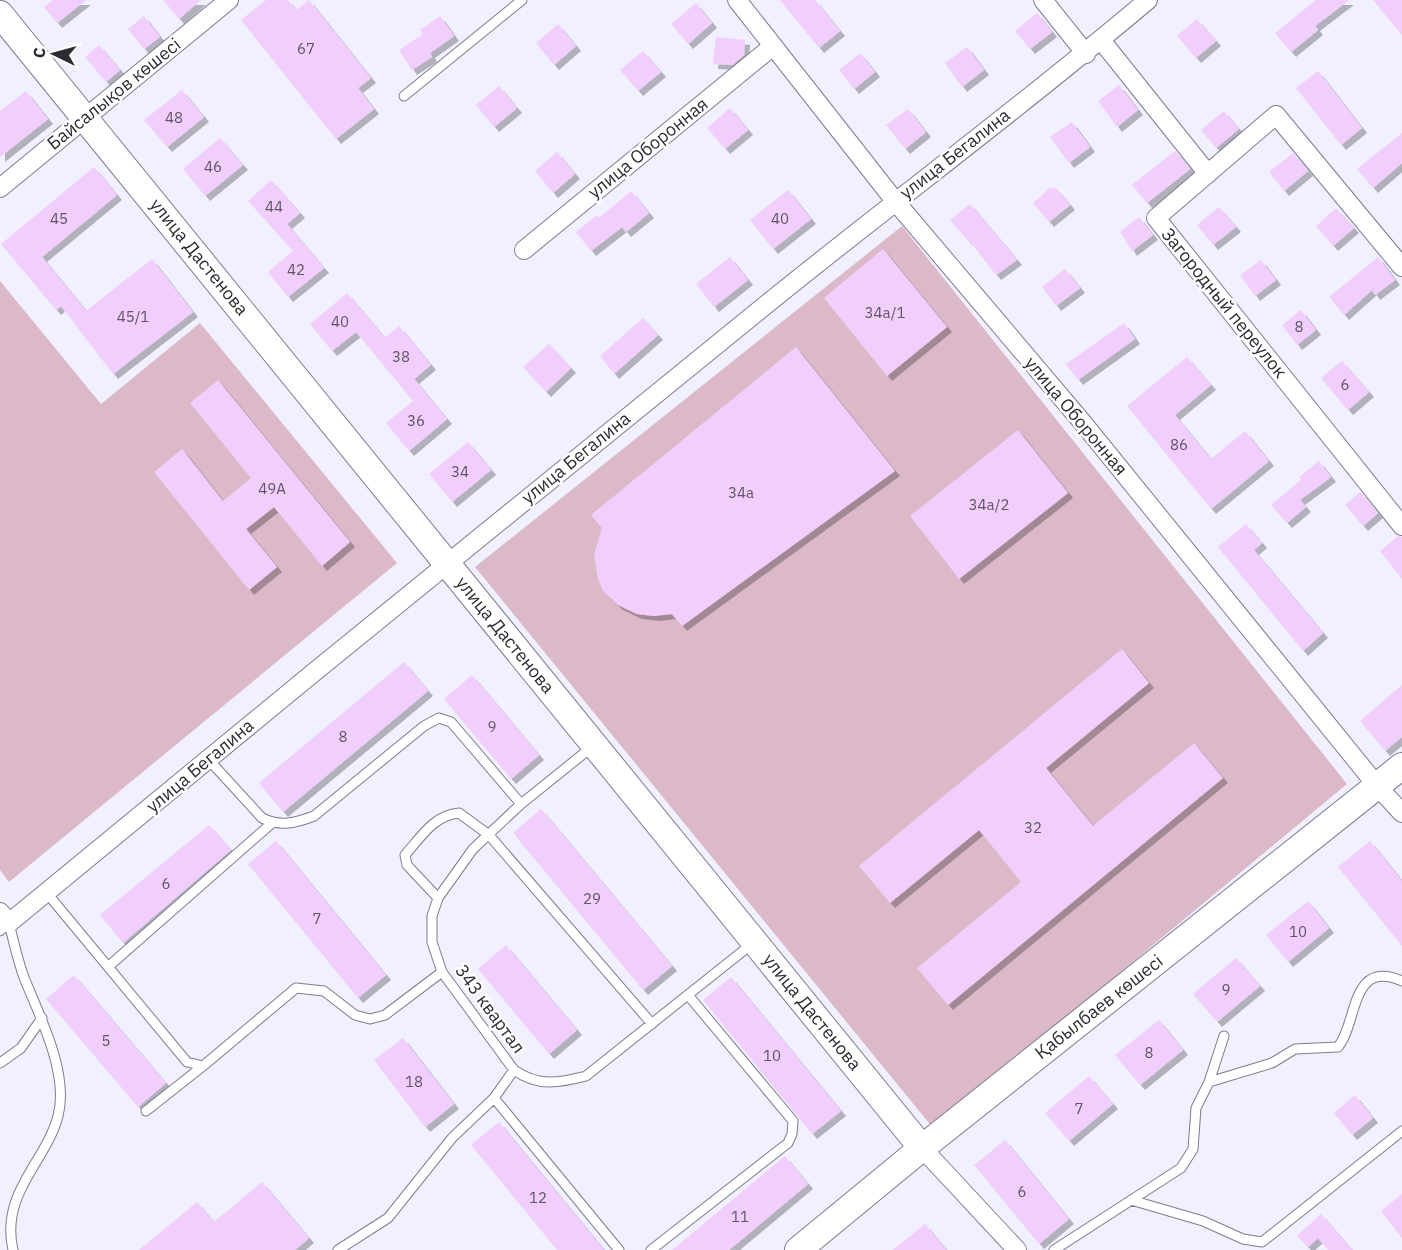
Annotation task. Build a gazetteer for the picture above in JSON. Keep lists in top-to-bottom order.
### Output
{
  "streets": {
    "street": [
      "Байсалықов көшесі",
      "улица Оборонная",
      "улица Бегалина",
      "улица Дастенова",
      "Загородный переулок",
      "Қабылбаев көшесі"
    ],
    "lane": ["343 квартал"]
  },
  "crossings": [
    ["Байсалықов көшесі", "улица Дастенова"],
    ["улица Оборонная", "улица Бегалина"],
    ["улица Оборонная", "Қабылбаев көшесі"],
    ["улица Бегалина", "улица Дастенова"],
    ["улица Дастенова", "Қабылбаев көшесі"],
    ["улица Дастенова", "343 квартал"]
  ],
  "house_numbers": [
    "67",
    "48",
    "46",
    "44",
    "45",
    "40",
    "42",
    "34а/1",
    "45/1",
    "40",
    "8",
    "38",
    "6",
    "36",
    "86",
    "34",
    "49А",
    "34а",
    "34а/2",
    "9",
    "8",
    "32",
    "6",
    "29",
    "7",
    "10",
    "9",
    "5",
    "8",
    "10",
    "18",
    "7",
    "6",
    "12",
    "11"
  ],
  "north": "left"
}
